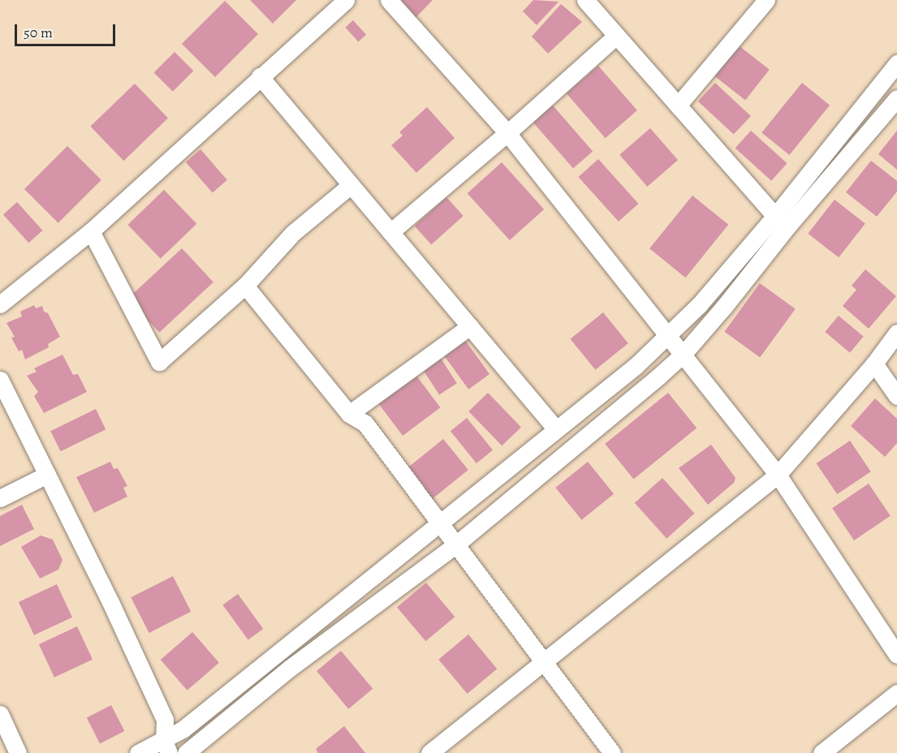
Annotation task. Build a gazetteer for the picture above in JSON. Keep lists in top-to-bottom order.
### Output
{
  "scale_bar": "50 m"
}
